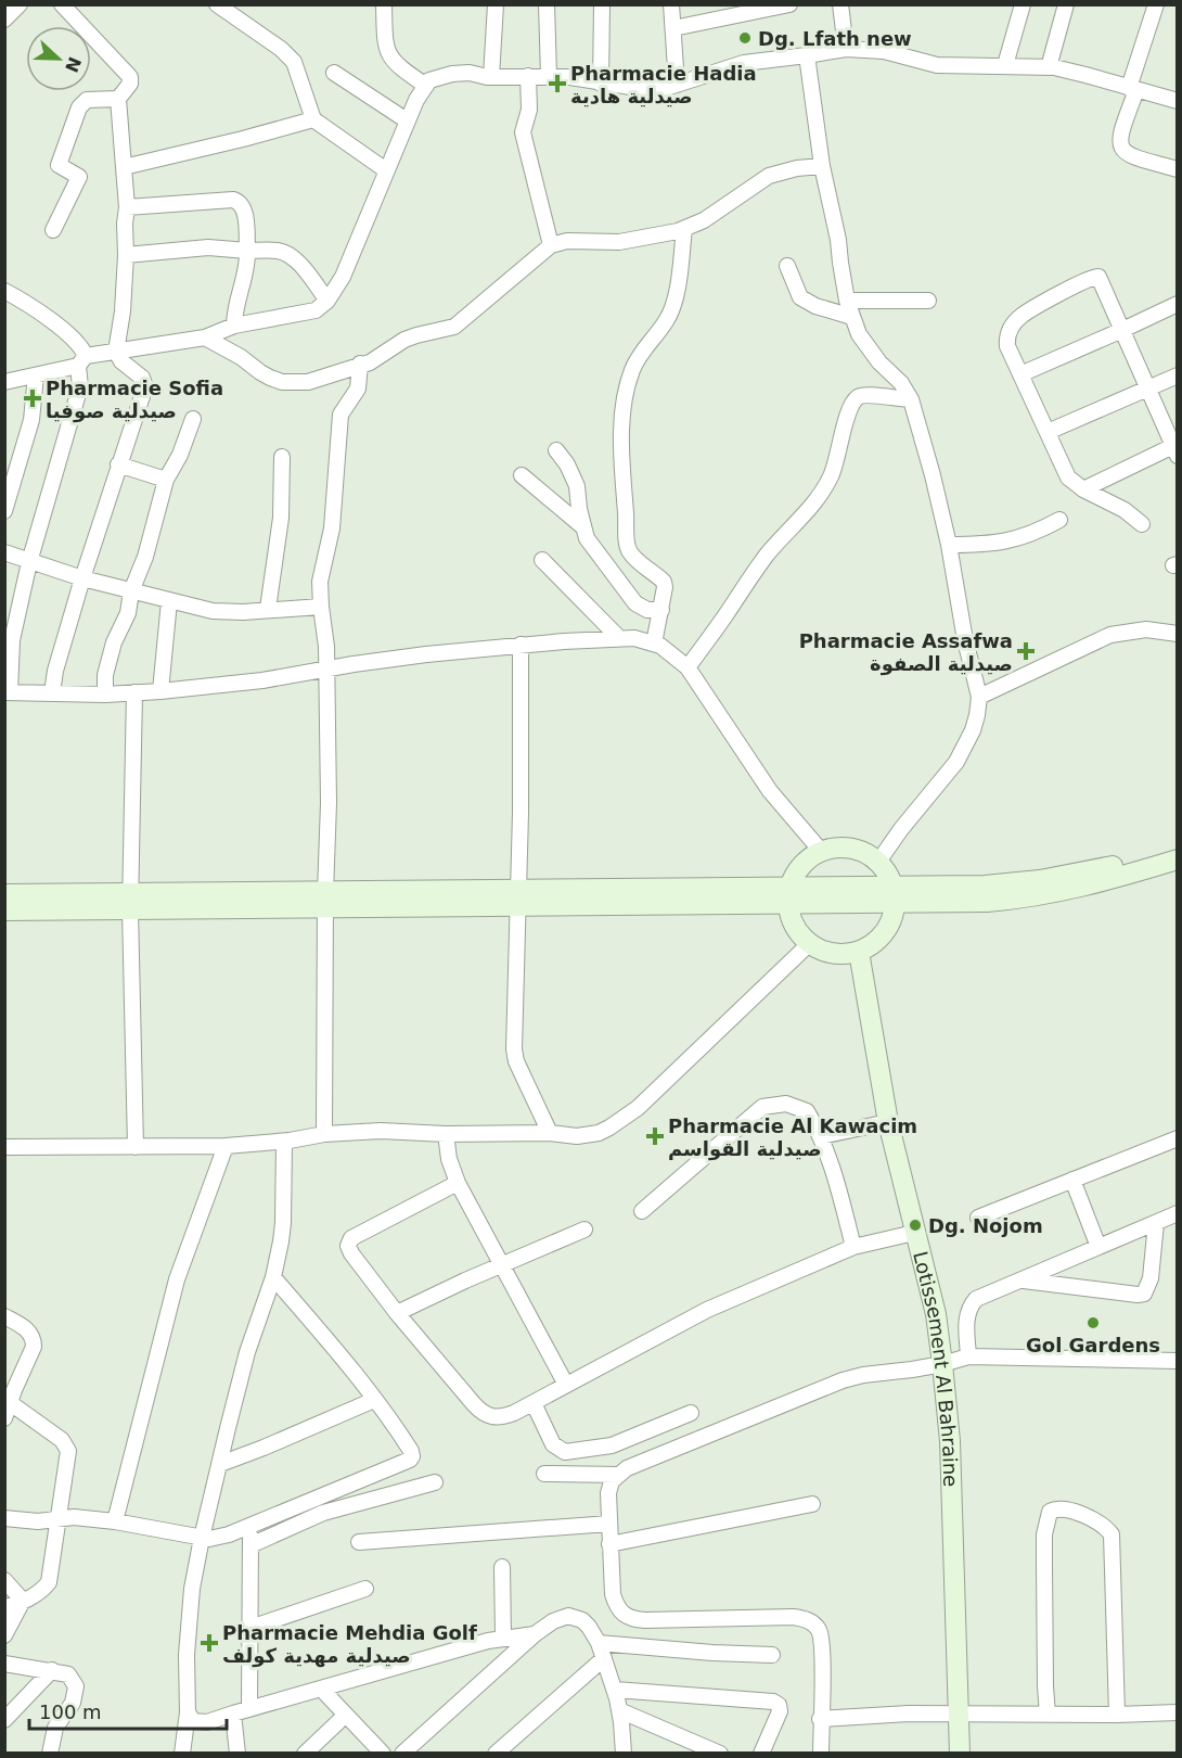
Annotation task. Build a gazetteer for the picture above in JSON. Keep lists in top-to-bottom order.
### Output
{
  "streets": {
    "main road": ["Lotissement Al Bahraine"]
  },
  "places": {
    "other": ["Dg. Lfath new", "Dg. Nojom", "Gol Gardens"],
    "health": [
      "Pharmacie Hadia صيدلية هادية",
      "Pharmacie Sofia صيدلية صوفيا",
      "Pharmacie Assafwa صيدلية الصفوة",
      "Pharmacie Al Kawacim صيدلية القواسم",
      "Pharmacie Mehdia Golf صيدلية مهدية كولف"
    ]
  },
  "scale_bar": "100 m",
  "north": "right"
}
